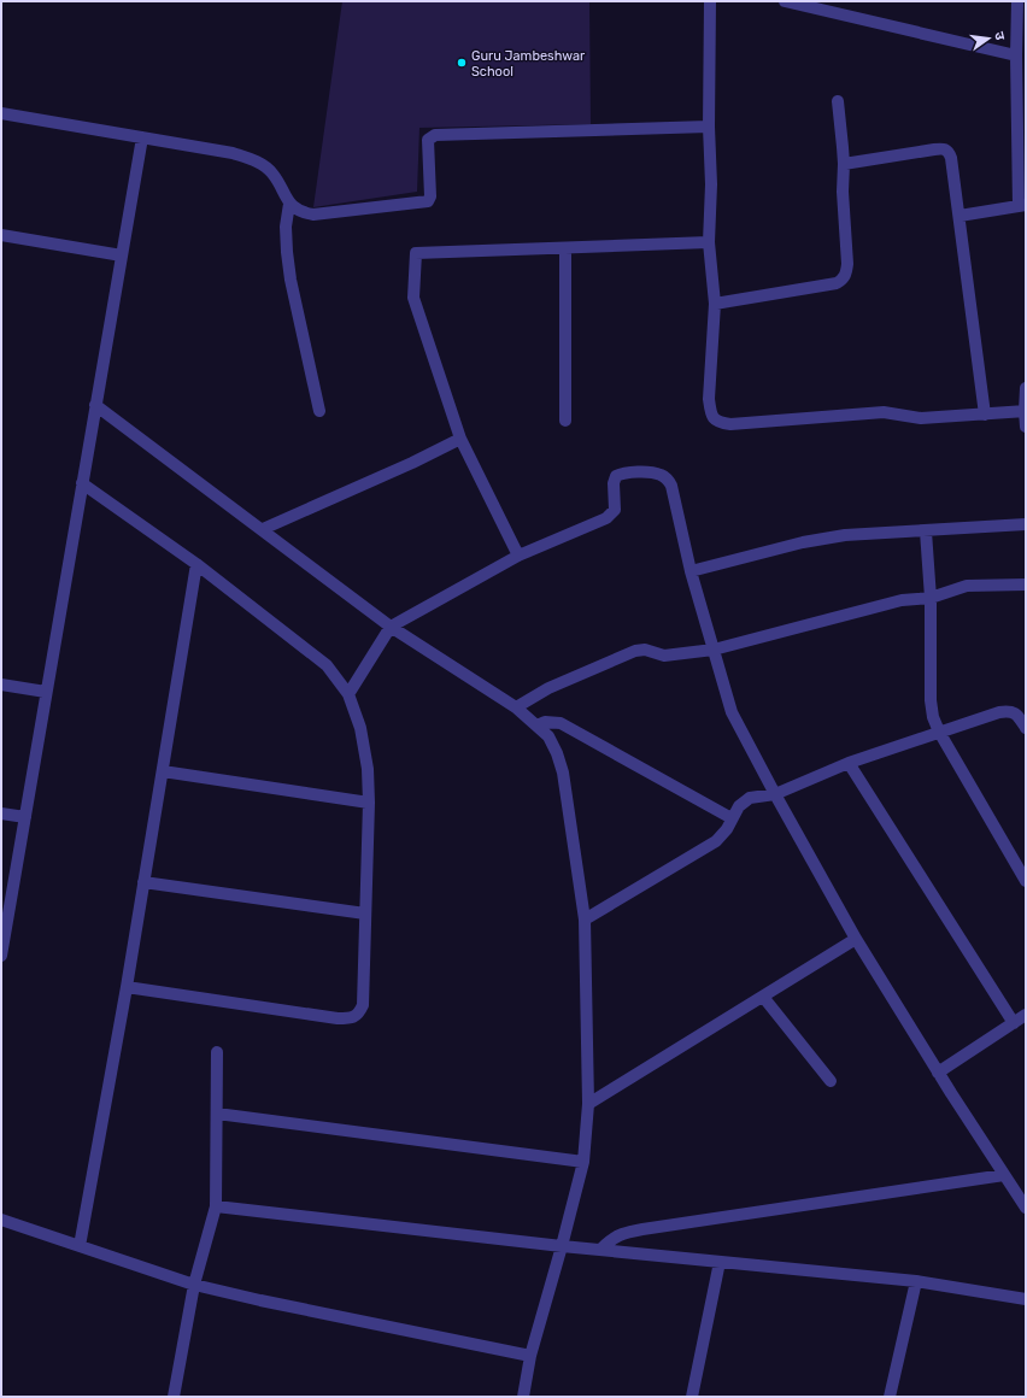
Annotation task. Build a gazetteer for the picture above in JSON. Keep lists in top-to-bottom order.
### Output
{
  "places": ["Guru Jambeshwar School"],
  "north": "right"
}
